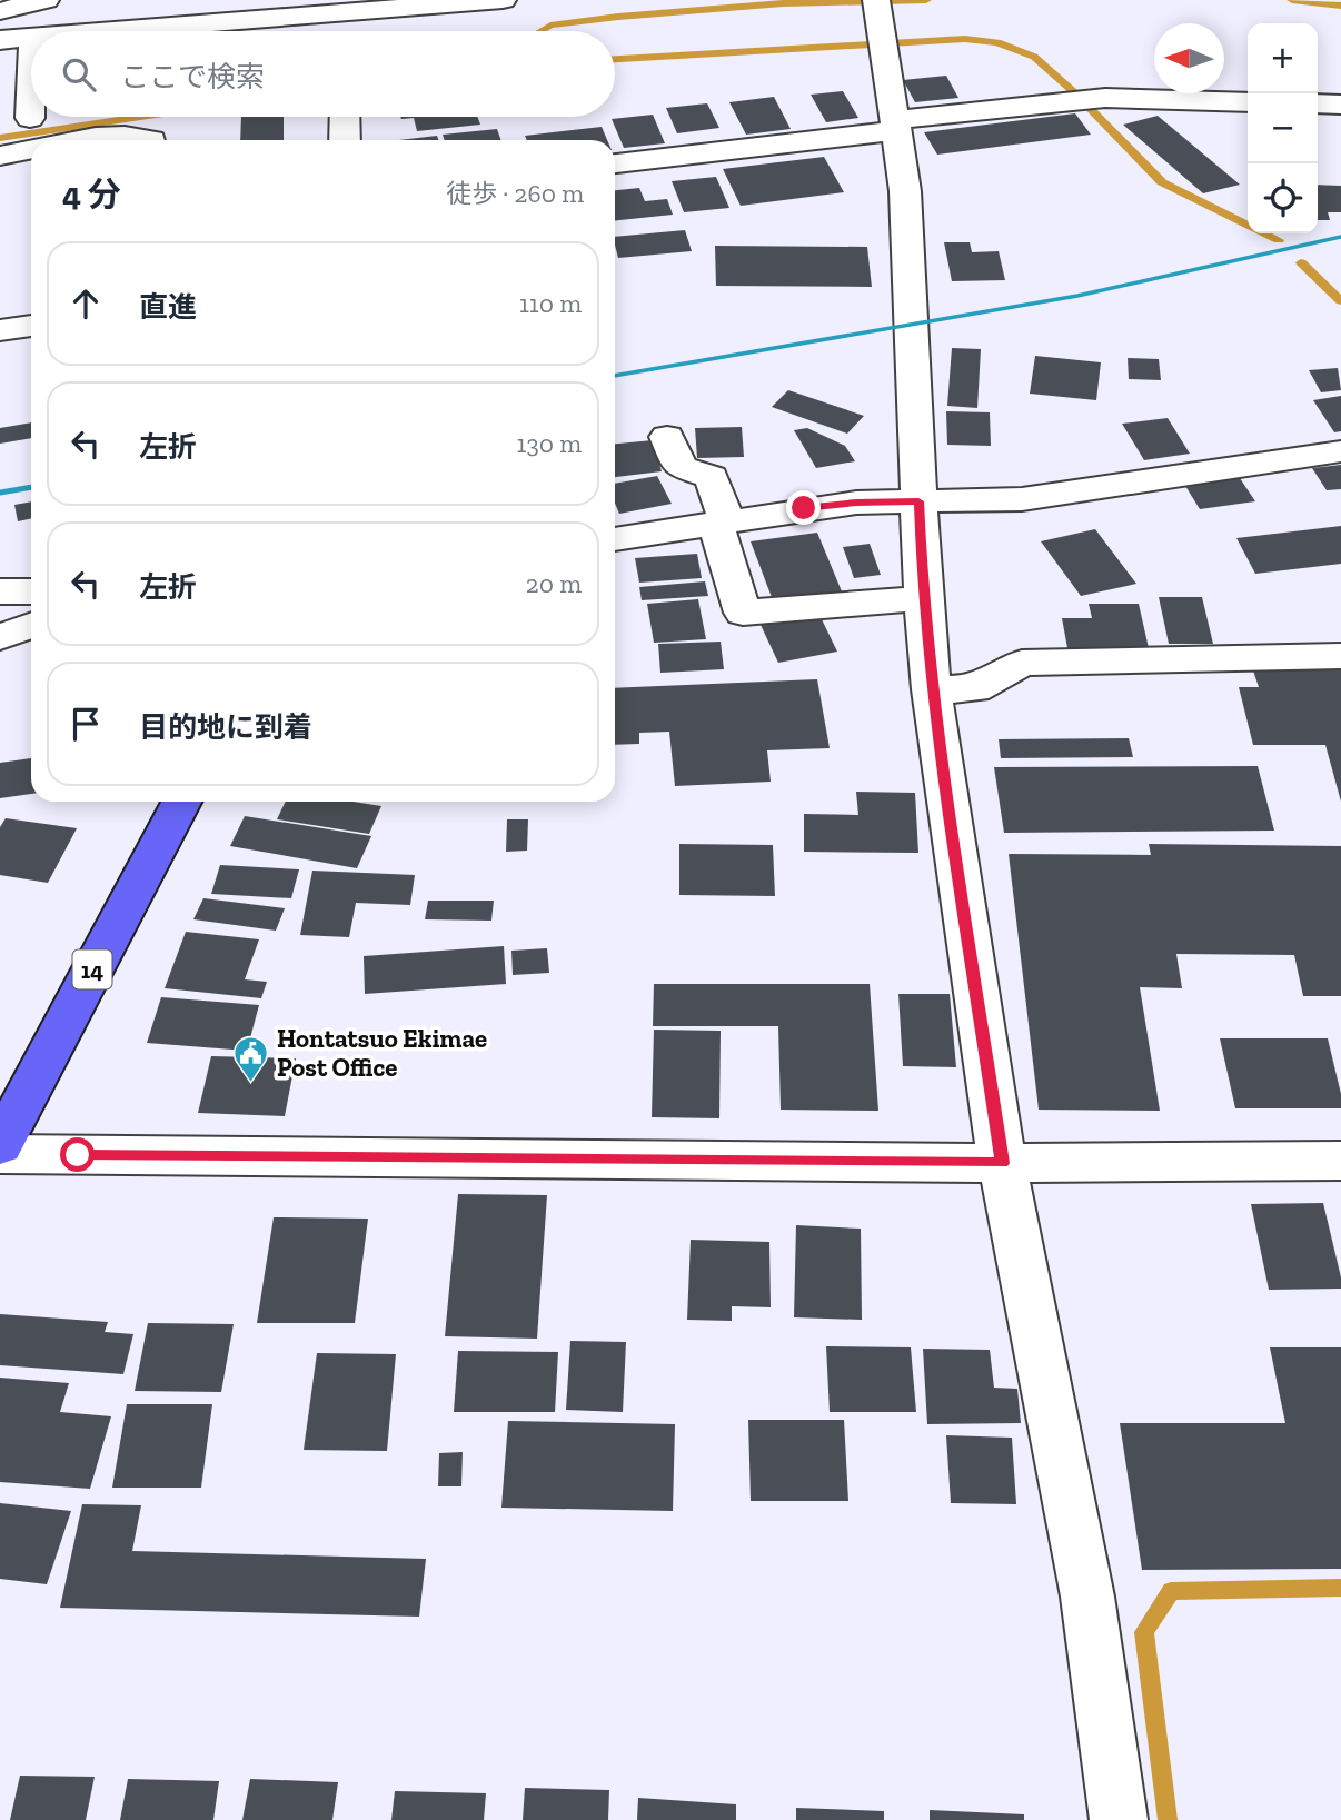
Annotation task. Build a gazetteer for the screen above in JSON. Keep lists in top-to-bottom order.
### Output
{
  "streets": {
    "main road": ["14"]
  },
  "places": {
    "public building": ["Hontatsuo Ekimae Post Office"]
  },
  "north": "left",
  "page": {
    "map_buttons": ["+", "−"],
    "search": "ここで検索",
    "heading": ["4 分", "徒歩 · 260 m"],
    "list": [
      ["直進", "110 m"],
      ["左折", "130 m"],
      ["左折", "20 m"],
      "目的地に到着"
    ]
  }
}
